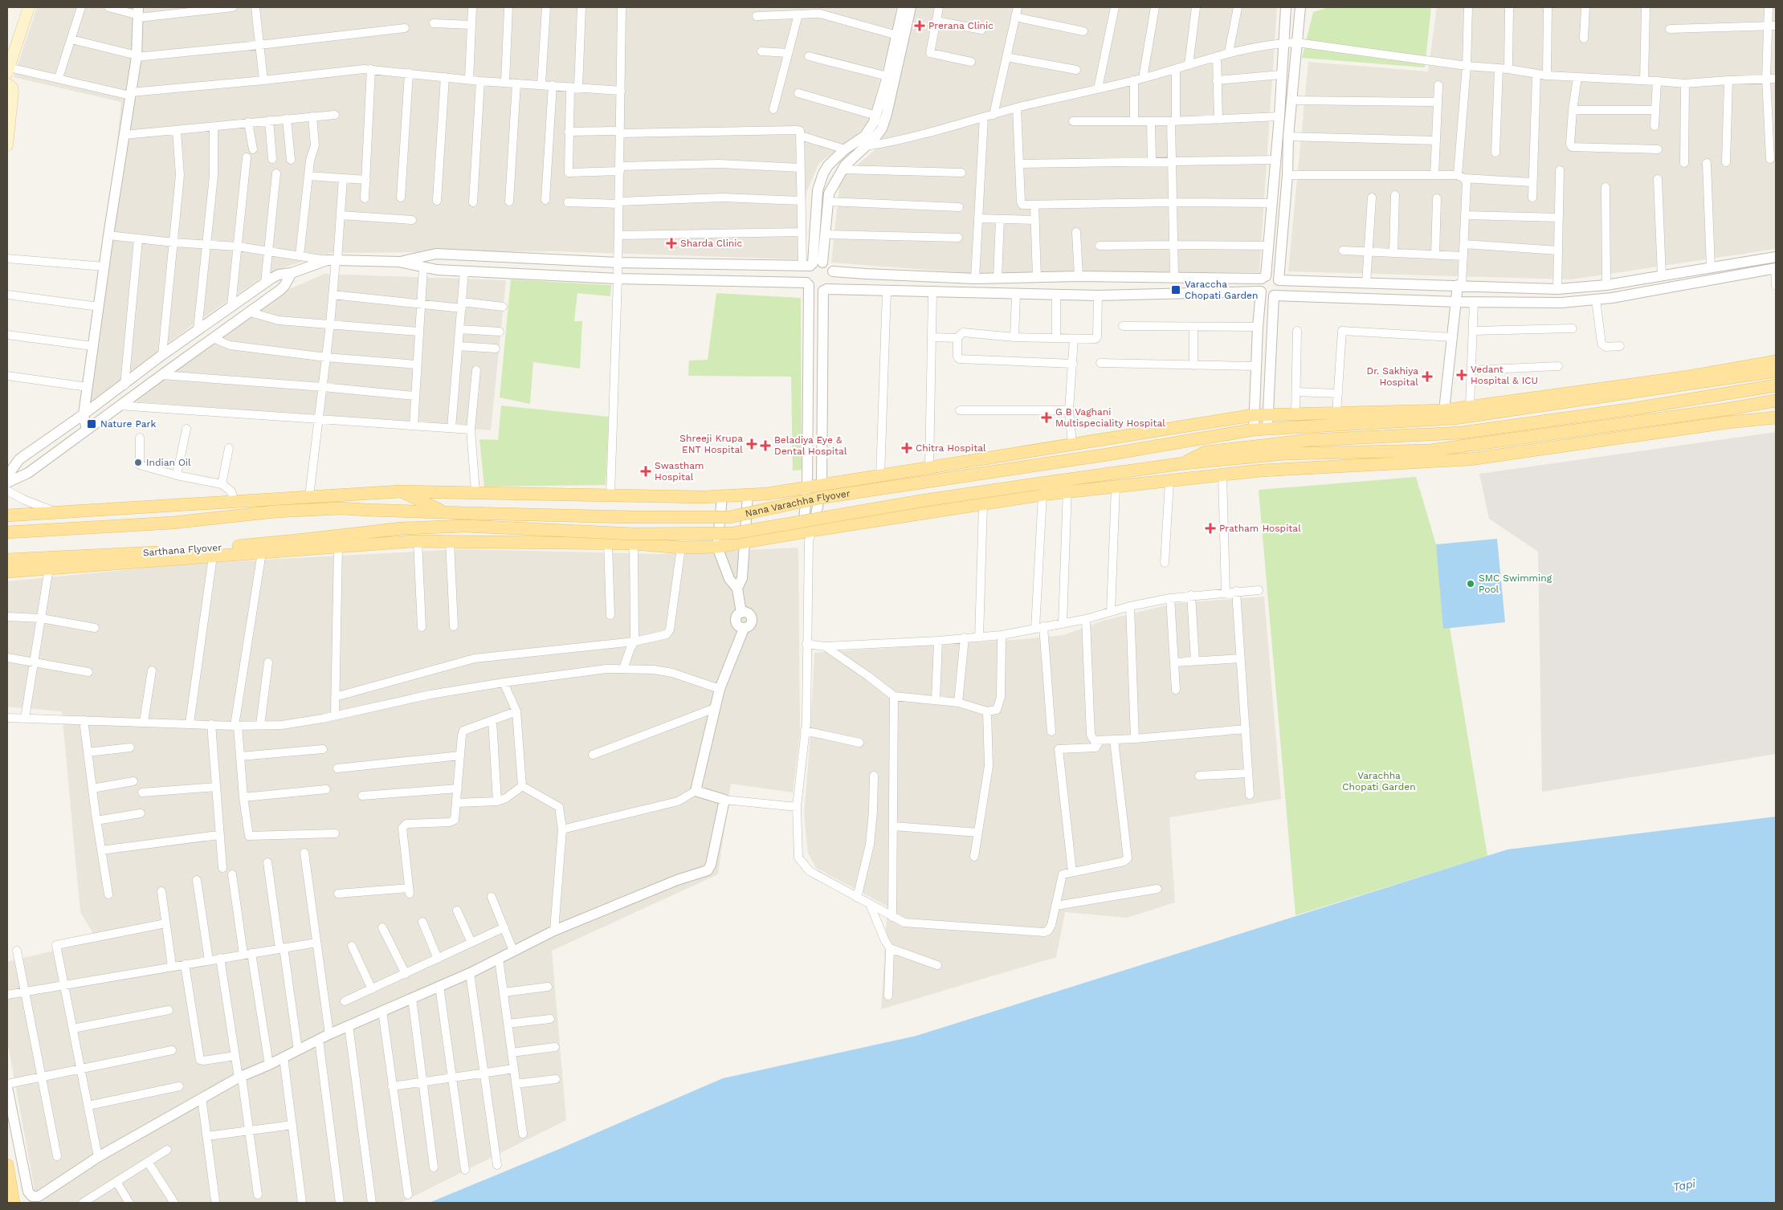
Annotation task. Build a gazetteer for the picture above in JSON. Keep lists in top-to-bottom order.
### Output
{
  "streets": {
    "main road": ["Nana Varachha Flyover", "Sarthana Flyover"]
  },
  "crossings": [
    ["Nana Varachha Flyover", "Sarthana Flyover"]
  ],
  "water": ["Tapi"],
  "parks": ["Varachha Chopati Garden"],
  "places": {
    "health": [
      "Prerana Clinic",
      "Sharda Clinic",
      "Vedant Hospital & ICU",
      "Dr. Sakhiya Hospital",
      "G B Vaghani Multispeciality Hospital",
      "Shreeji Krupa ENT Hospital",
      "Beladiya Eye & Dental Hospital",
      "Chitra Hospital",
      "Swastham Hospital",
      "Pratham Hospital"
    ],
    "transit": ["Varaccha Chopati Garden", "Nature Park"],
    "other": ["Indian Oil", "SMC Swimming Pool"]
  }
}
